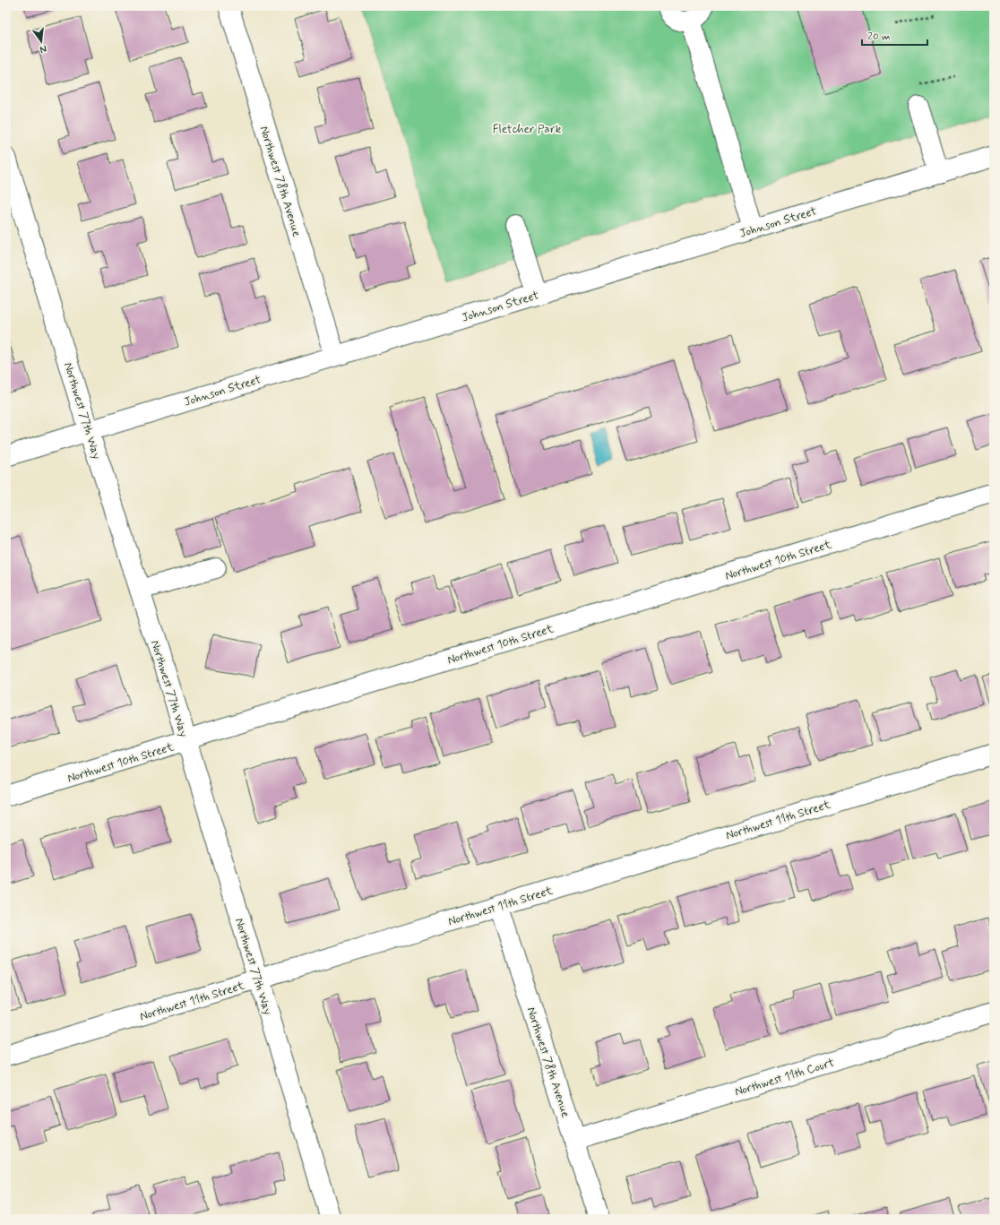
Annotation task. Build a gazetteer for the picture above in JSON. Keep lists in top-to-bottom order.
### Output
{
  "streets": {
    "street": [
      "Northwest 78th Avenue",
      "Johnson Street",
      "Northwest 77th Way",
      "Northwest 10th Street",
      "Northwest 11th Street",
      "Northwest 11th Court"
    ]
  },
  "crossings": [
    ["Northwest 78th Avenue", "Johnson Street"],
    ["Northwest 78th Avenue", "Northwest 11th Street"],
    ["Northwest 78th Avenue", "Northwest 11th Court"],
    ["Johnson Street", "Northwest 77th Way"],
    ["Northwest 77th Way", "Northwest 10th Street"],
    ["Northwest 77th Way", "Northwest 11th Street"]
  ],
  "parks": ["Fletcher Park"],
  "scale_bar": "20 m",
  "north": "bottom"
}
